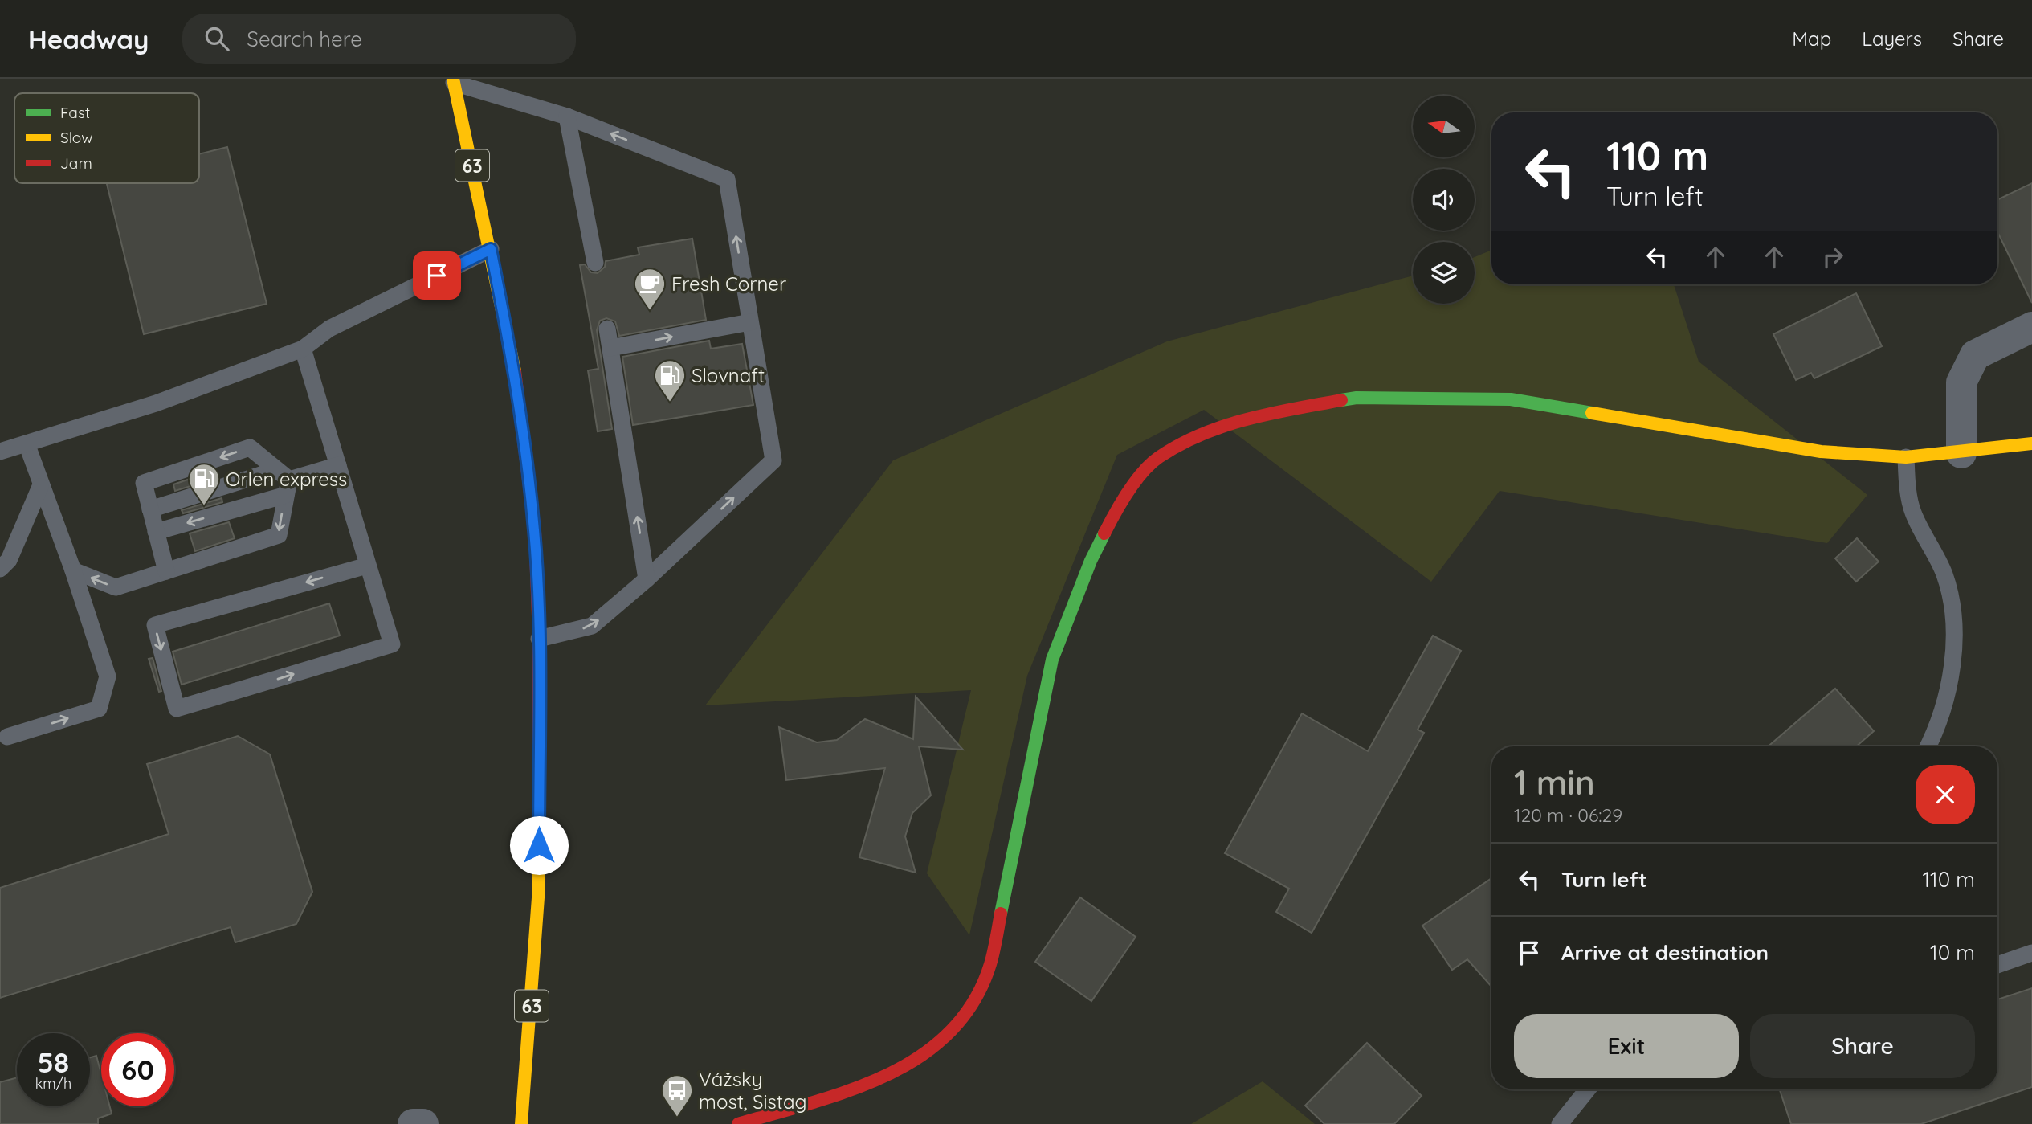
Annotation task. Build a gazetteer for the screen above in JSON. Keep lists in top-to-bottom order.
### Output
{
  "streets": {
    "street": ["63"]
  },
  "places": {
    "cafe": ["Fresh Corner"],
    "fuel station": ["Slovnaft", "Orlen express"],
    "bus stop": ["Vážsky most, Sistag"]
  },
  "legend": ["Fast", "Slow", "Jam"],
  "north": "left",
  "page": {
    "header": "Headway",
    "search": "Search here",
    "nav": ["Map", "Layers", "Share"],
    "turn": ["110 m", "Turn left"],
    "heading": ["1 min", "120 m · 06:29"],
    "list": [
      {
        "name": "Turn left",
        "value": "110 m"
      },
      {
        "name": "Arrive at destination",
        "value": "10 m"
      }
    ],
    "buttons": ["Exit", "Share"],
    "speed": "58 km/h",
    "limit": "60"
  }
}
